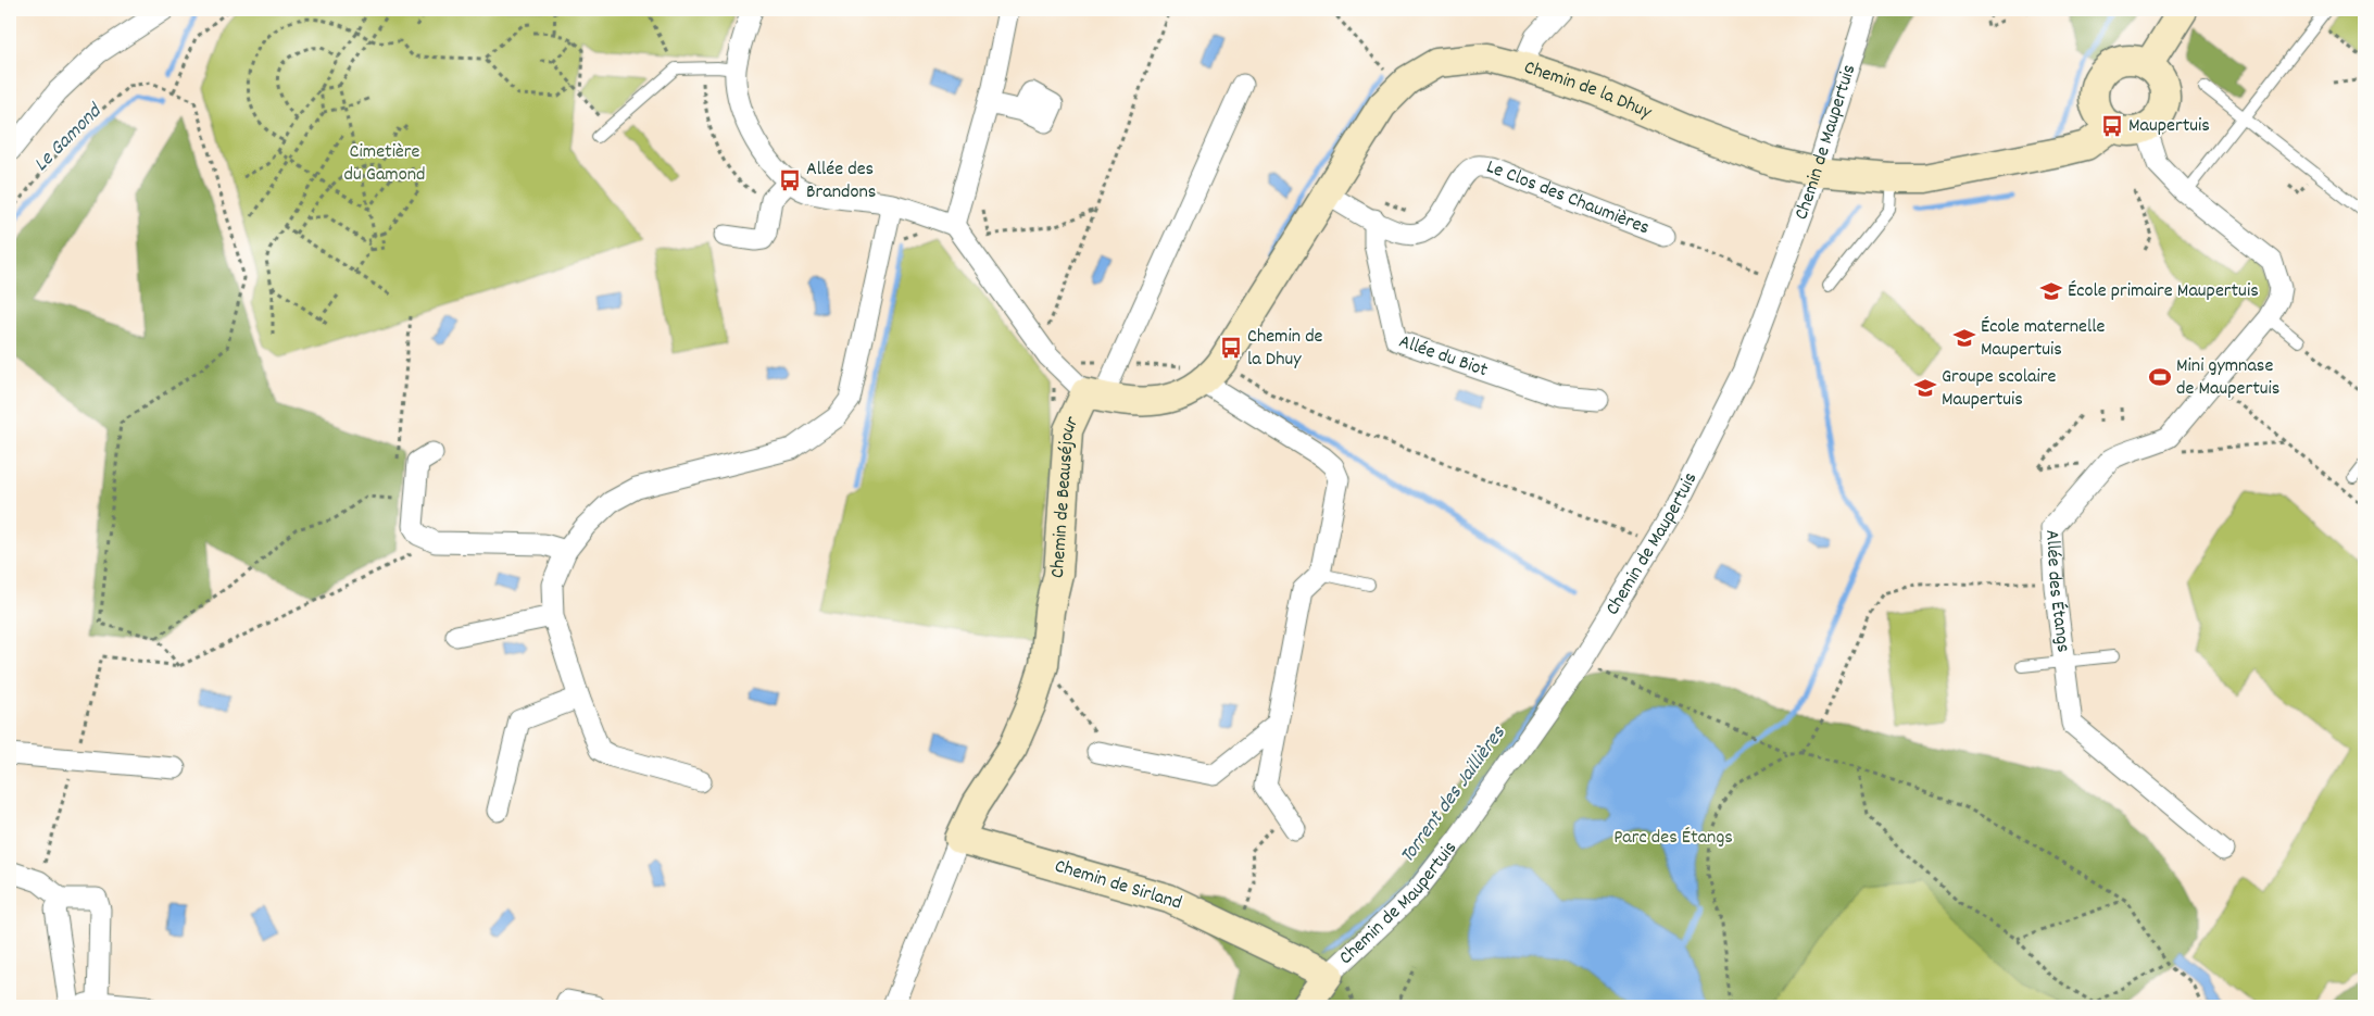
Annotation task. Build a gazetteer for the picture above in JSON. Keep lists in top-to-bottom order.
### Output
{
  "streets": {
    "street": [
      "Chemin de la Dhuy",
      "Chemin de Maupertuis",
      "Le Clos des Chaumières",
      "Allée du Biot",
      "Chemin de Beauséjour",
      "Allée des Étangs",
      "Chemin de Sirland"
    ]
  },
  "crossings": [
    ["Chemin de la Dhuy", "Chemin de Maupertuis"],
    ["Chemin de la Dhuy", "Chemin de Beauséjour"],
    ["Chemin de la Dhuy", "Allée des Étangs"],
    ["Chemin de Maupertuis", "Chemin de Sirland"],
    ["Chemin de Beauséjour", "Chemin de Sirland"]
  ],
  "water": ["Le Gamond", "Torrent des Jaillières"],
  "parks": ["Cimetière du Gamond", "Parc des Étangs"],
  "places": {
    "bus stop": ["Maupertuis", "Allée des Brandons", "Chemin de la Dhuy"],
    "school or university": ["École primaire Maupertuis", "École maternelle Maupertuis", "Groupe scolaire Maupertuis"],
    "sports": ["Mini gymnase de Maupertuis"]
  }
}
